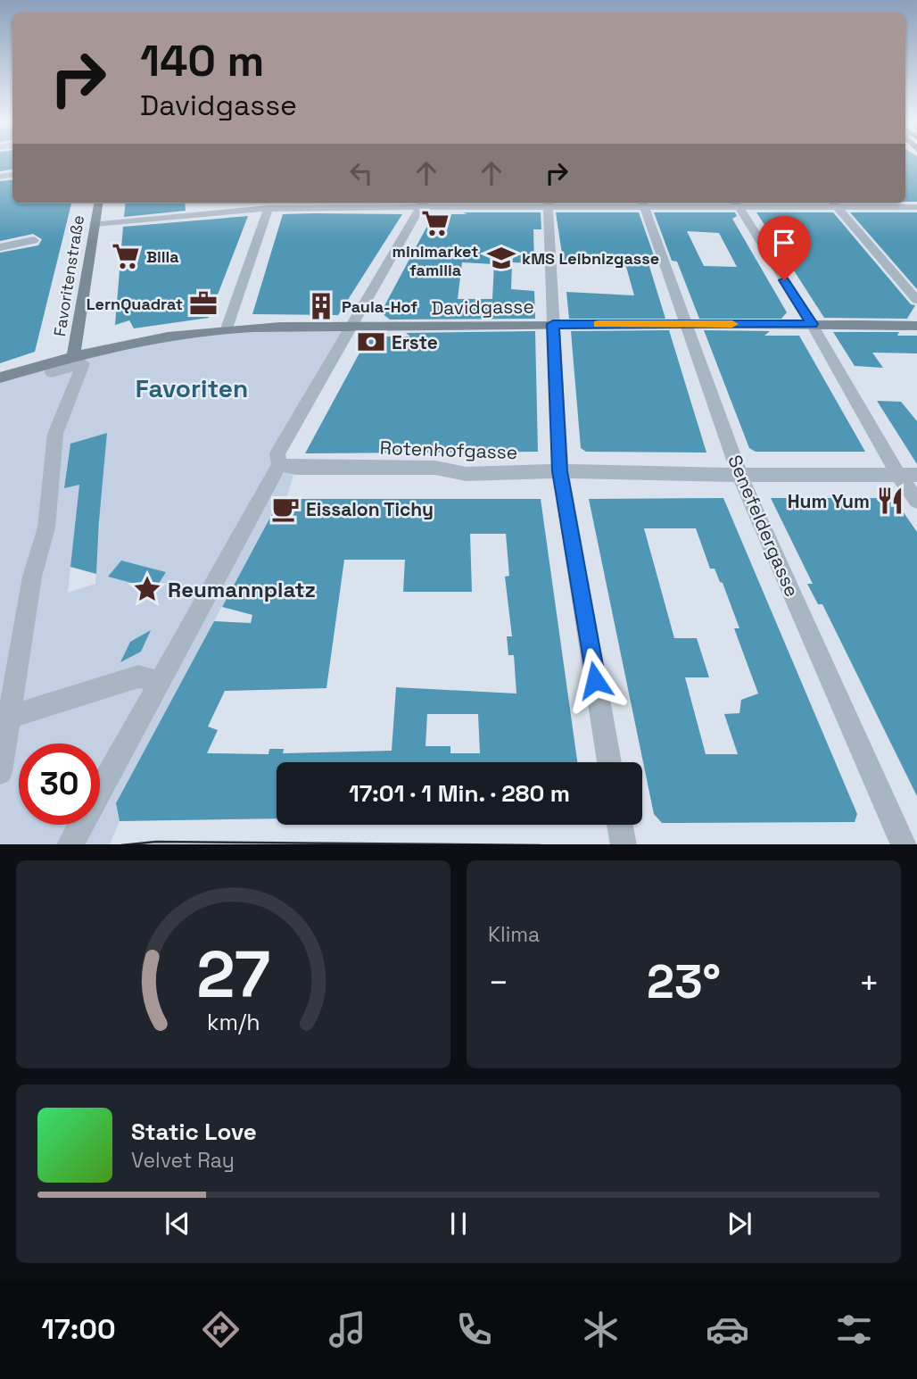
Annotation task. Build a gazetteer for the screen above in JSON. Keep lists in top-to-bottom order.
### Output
{
  "streets": {
    "street": [
      "Favoritenstraße",
      "Davidgasse",
      "Rotenhofgasse",
      "Senefeldergasse"
    ]
  },
  "crossings": [
    ["Davidgasse", "Senefeldergasse"],
    ["Rotenhofgasse", "Senefeldergasse"]
  ],
  "districts": ["Favoriten"],
  "places": {
    "supermarket": ["minimarket familia", "Billa"],
    "school or university": ["kMS Leibnizgasse"],
    "office": ["LernQuadrat"],
    "building": ["Paula-Hof"],
    "bank": ["Erste"],
    "restaurant": ["Hum Yum"],
    "cafe": ["Eissalon Tichy"],
    "place": ["Reumannplatz"]
  },
  "page": {
    "turn": ["140 m", "Davidgasse"],
    "limit": "30",
    "trip": "17:01 · 1 Min. · 280 m",
    "tile": "Klima",
    "heat": ["−", "23°", "+"],
    "song": ["Static Love", "Velvet Ray"],
    "tabs": "17:00",
    "gauge": ["27", "km/h"]
  }
}
